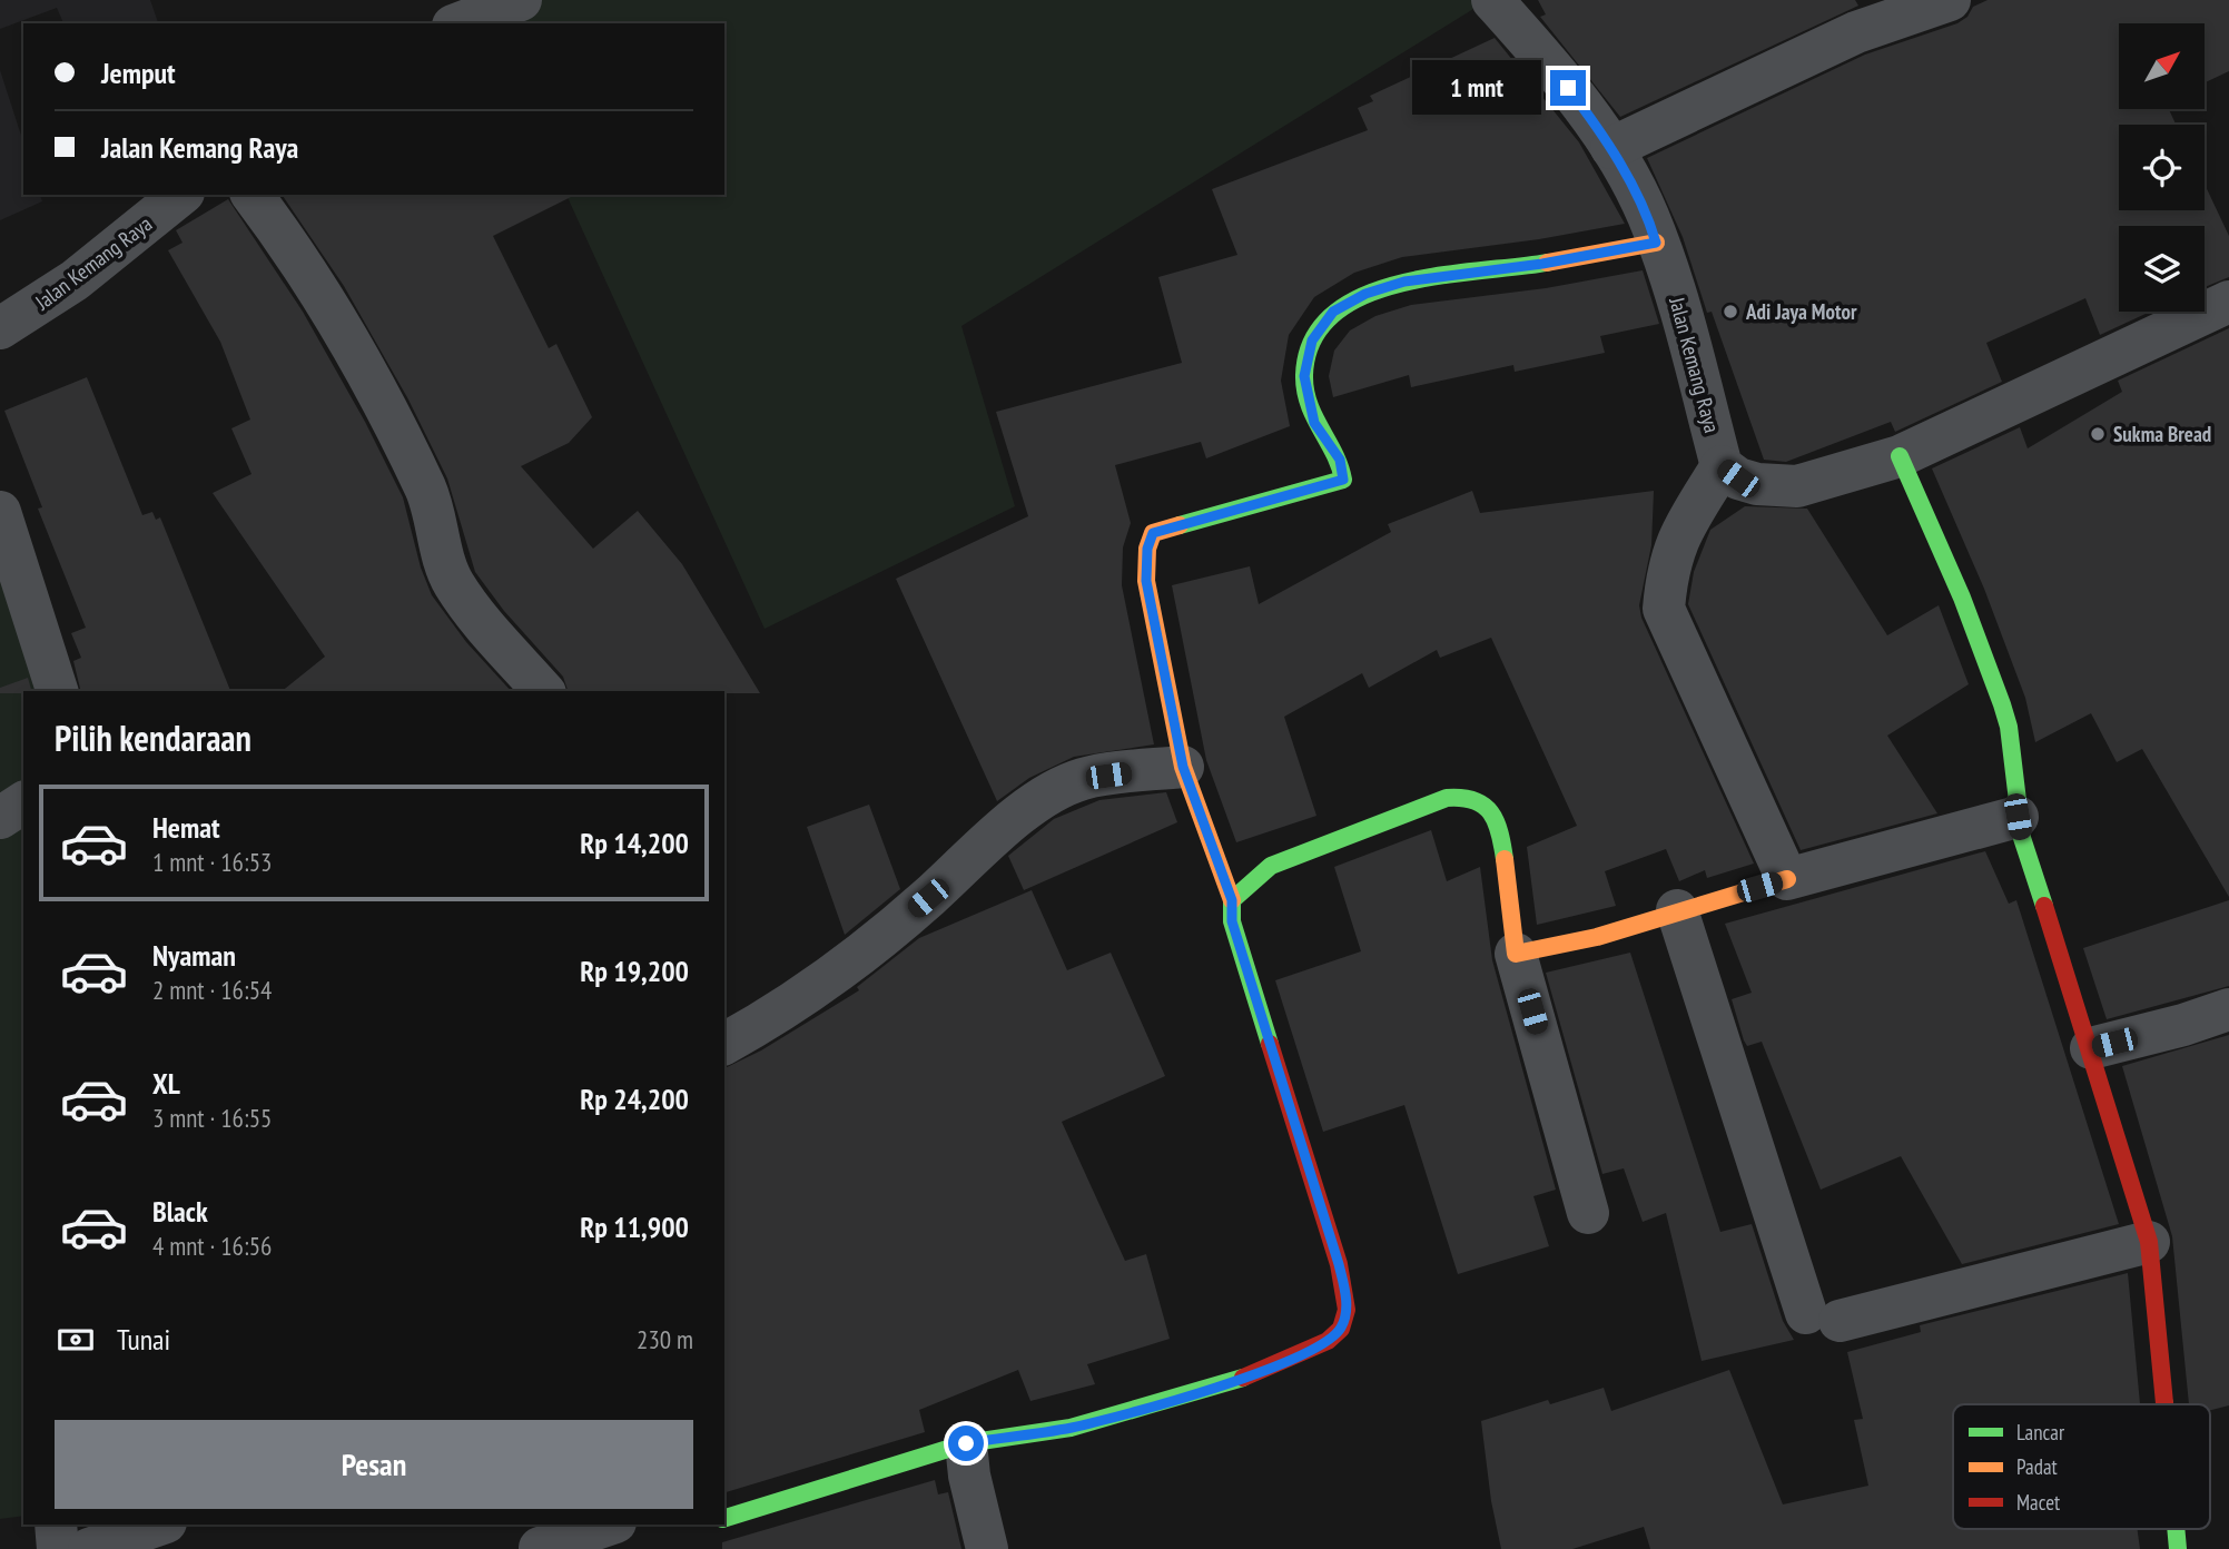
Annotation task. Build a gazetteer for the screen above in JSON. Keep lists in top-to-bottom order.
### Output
{
  "streets": {
    "street": ["Jalan Kemang Raya"]
  },
  "places": ["Adi Jaya Motor", "Sukma Bread"],
  "legend": ["Lancar", "Padat", "Macet"],
  "north": "top right",
  "page": {
    "banner": ["Jemput", "Jalan Kemang Raya"],
    "bubble": "1 mnt",
    "heading": "Pilih kendaraan",
    "list": [
      {
        "name": "Hemat",
        "note": "1 mnt · 16:53",
        "value": "Rp 14,200"
      },
      {
        "name": "Nyaman",
        "note": "2 mnt · 16:54",
        "value": "Rp 19,200"
      },
      {
        "name": "XL",
        "note": "3 mnt · 16:55",
        "value": "Rp 24,200"
      },
      {
        "name": "Black",
        "note": "4 mnt · 16:56",
        "value": "Rp 11,900"
      }
    ],
    "pay": ["Tunai", "230 m"],
    "buttons": "Pesan"
  }
}
